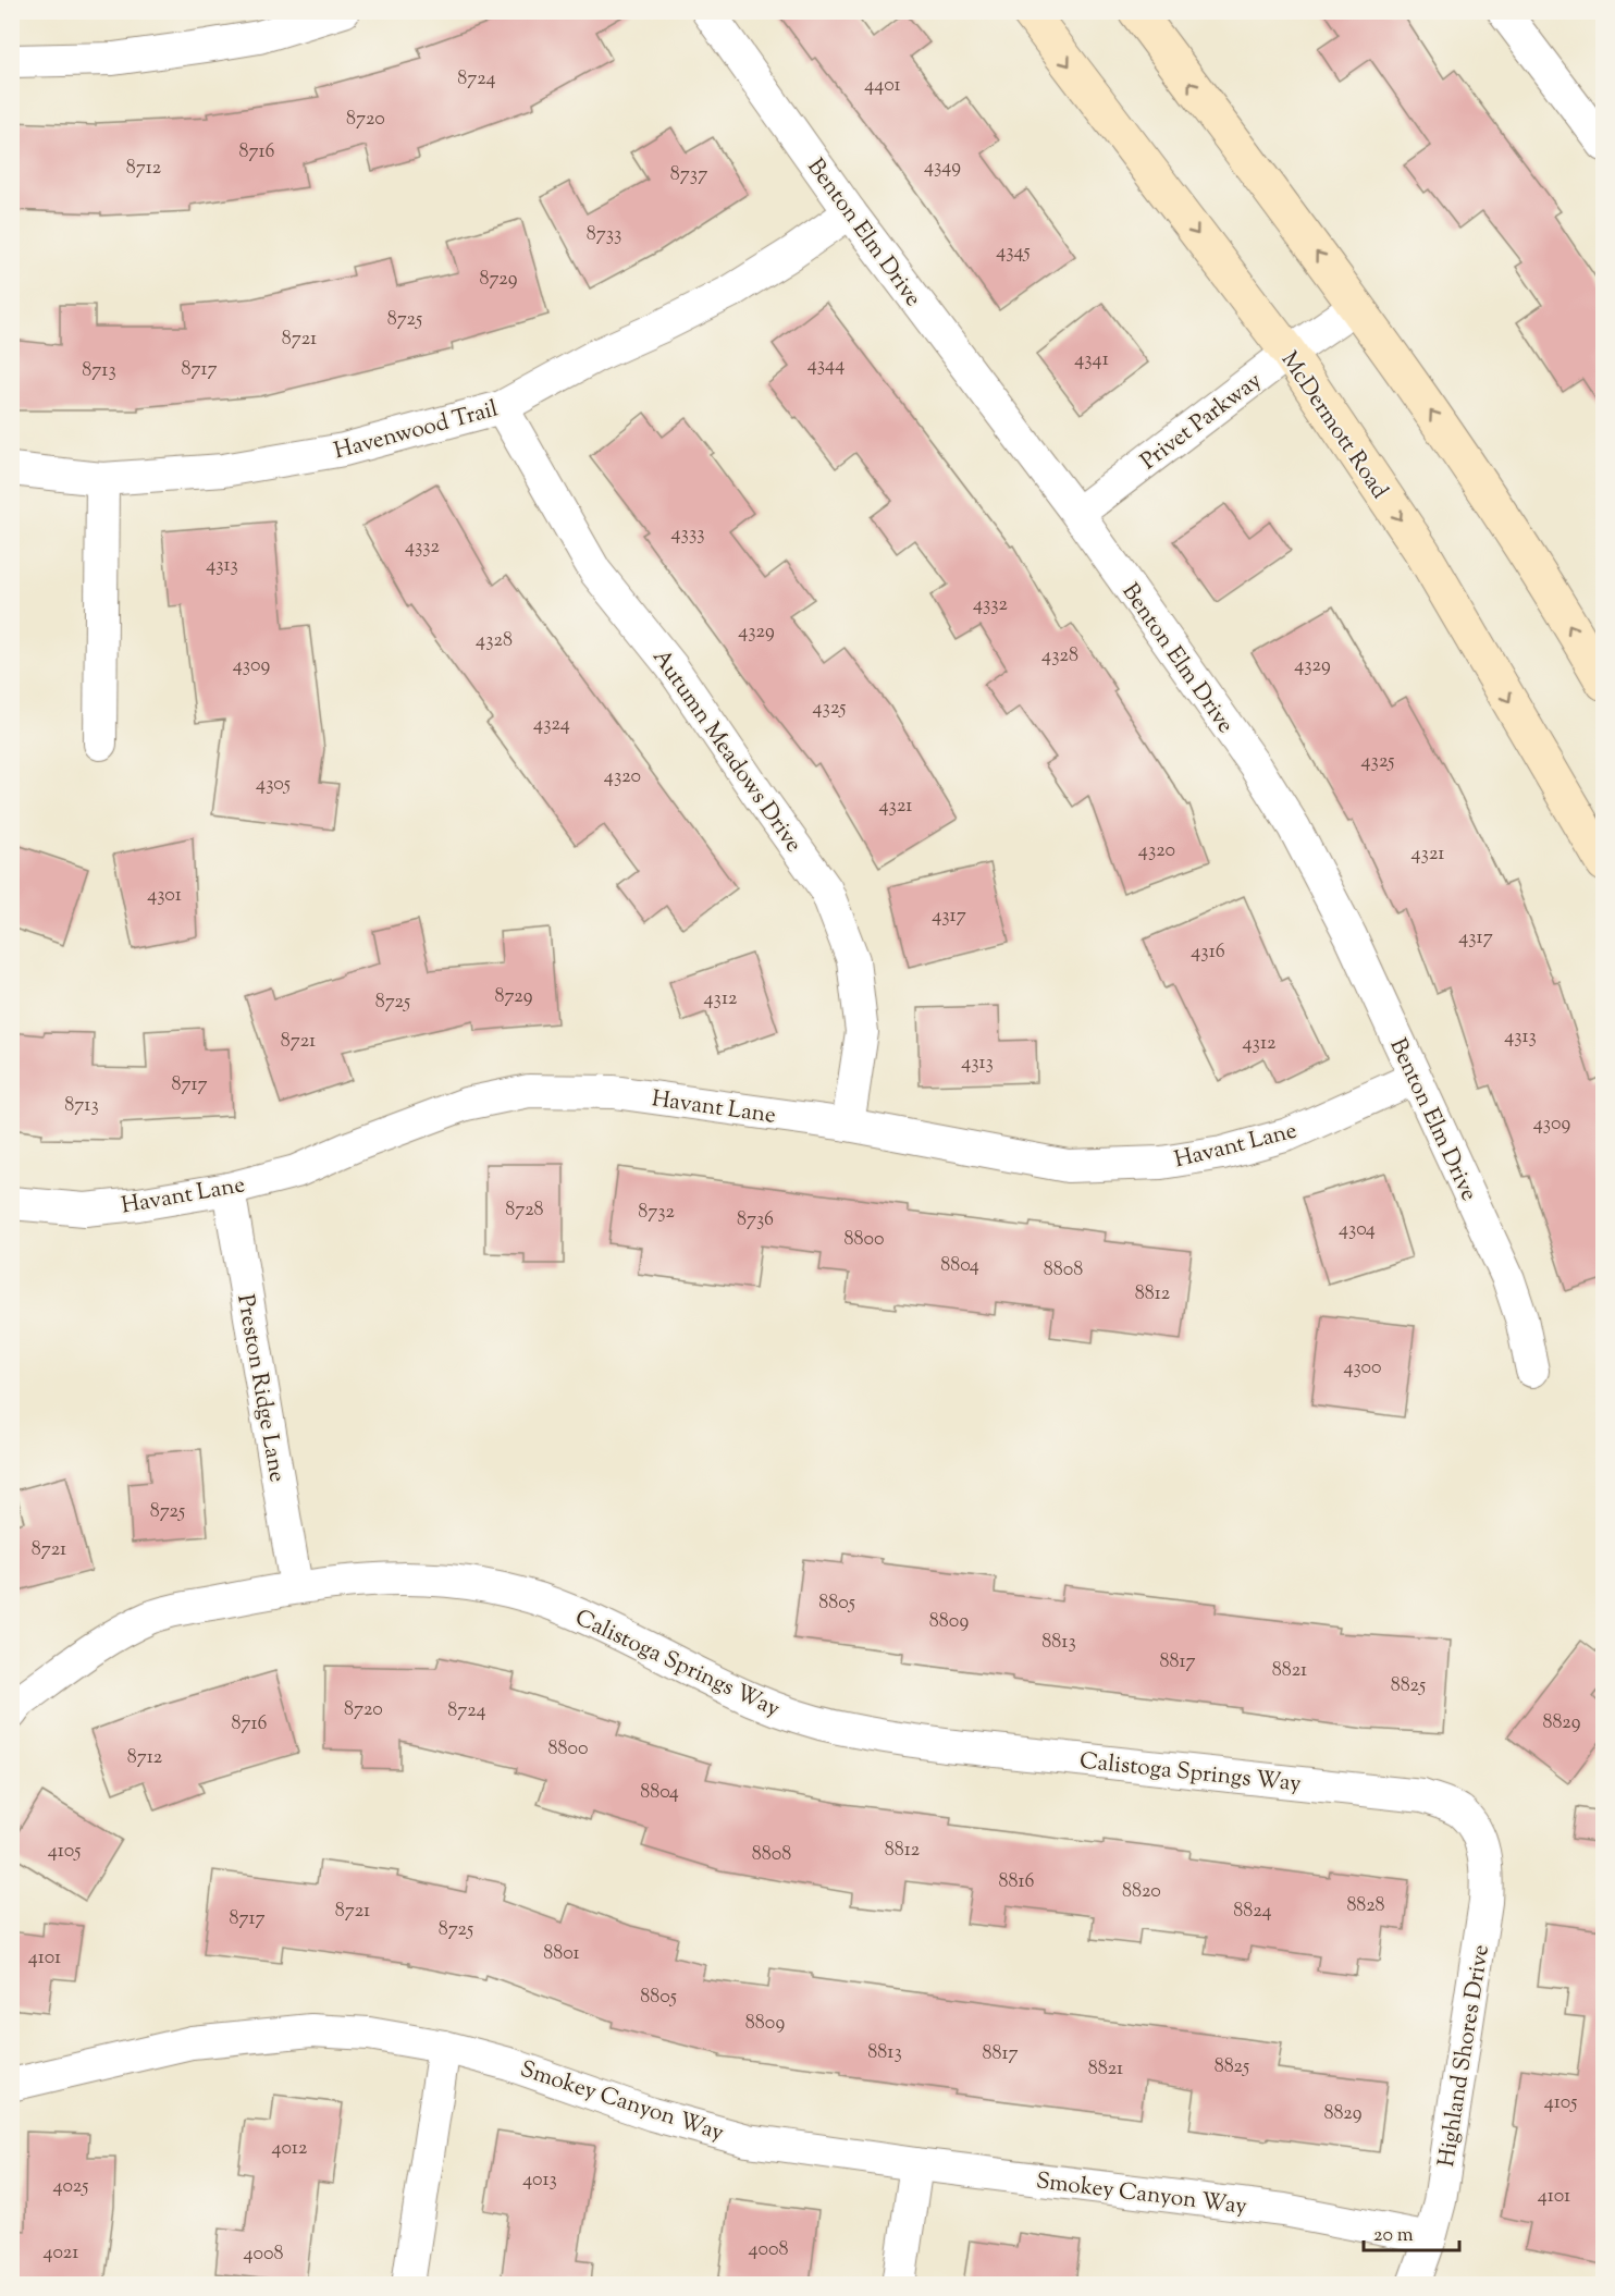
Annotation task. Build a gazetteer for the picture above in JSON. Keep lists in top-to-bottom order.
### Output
{
  "streets": {
    "main road": ["McDermott Road"],
    "street": [
      "Benton Elm Drive",
      "Privet Parkway",
      "Havenwood Trail",
      "Autumn Meadows Drive",
      "Havant Lane",
      "Preston Ridge Lane",
      "Calistoga Springs Way",
      "Highland Shores Drive",
      "Smokey Canyon Way"
    ]
  },
  "crossings": [
    ["Benton Elm Drive", "Privet Parkway"],
    ["Benton Elm Drive", "Havenwood Trail"],
    ["Benton Elm Drive", "Havant Lane"],
    ["Privet Parkway", "McDermott Road"],
    ["Havenwood Trail", "Autumn Meadows Drive"],
    ["Autumn Meadows Drive", "Havant Lane"],
    ["Havant Lane", "Preston Ridge Lane"],
    ["Preston Ridge Lane", "Calistoga Springs Way"],
    ["Calistoga Springs Way", "Highland Shores Drive"],
    ["Highland Shores Drive", "Smokey Canyon Way"]
  ],
  "house_numbers": [
    "8724",
    "4401",
    "8720",
    "8716",
    "4349",
    "8712",
    "8737",
    "8733",
    "4345",
    "8729",
    "8725",
    "8721",
    "4341",
    "4344",
    "8717",
    "8713",
    "4333",
    "4332",
    "4313",
    "4332",
    "4329",
    "4328",
    "4328",
    "4309",
    "4329",
    "4325",
    "4324",
    "4325",
    "4320",
    "4305",
    "4321",
    "4320",
    "4321",
    "4301",
    "4317",
    "4317",
    "4316",
    "8729",
    "4312",
    "8725",
    "4313",
    "8721",
    "4312",
    "4313",
    "8717",
    "8713",
    "4309",
    "8728",
    "8732",
    "8736",
    "4304",
    "8800",
    "8804",
    "8808",
    "8812",
    "4300",
    "8725",
    "8721",
    "8805",
    "8809",
    "8813",
    "8817",
    "8821",
    "8825",
    "8720",
    "8724",
    "8829",
    "8716",
    "8800",
    "8712",
    "8804",
    "8812",
    "4105",
    "8808",
    "8816",
    "8820",
    "8828",
    "8721",
    "8824",
    "8717",
    "8725",
    "8801",
    "4101",
    "8805",
    "8809",
    "8813",
    "8817",
    "8825",
    "8821",
    "4105",
    "8829",
    "4012",
    "4013",
    "4025",
    "4101",
    "4008",
    "4021",
    "4008"
  ],
  "scale_bar": "20 m"
}
